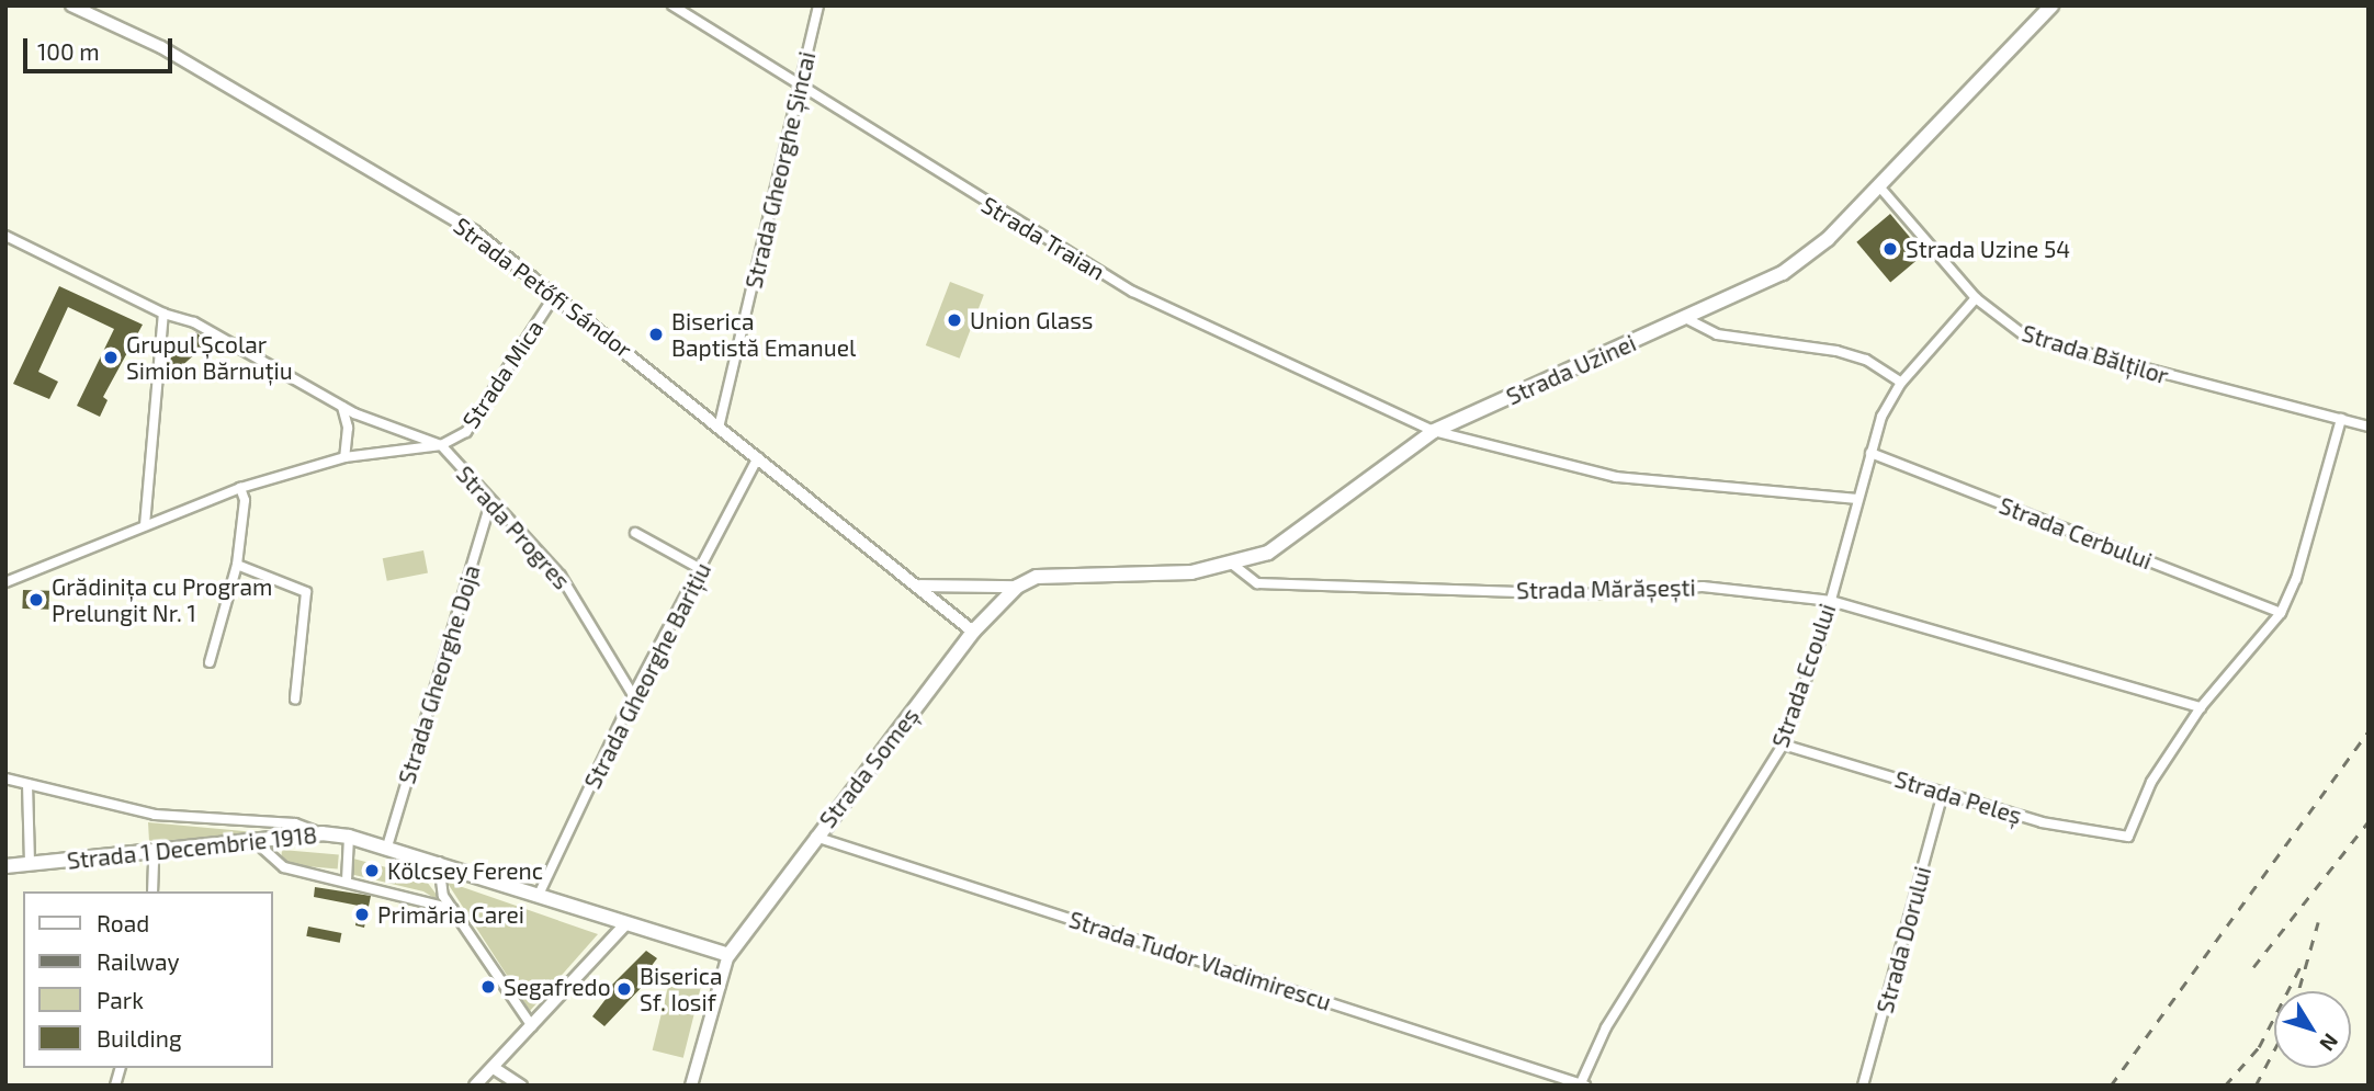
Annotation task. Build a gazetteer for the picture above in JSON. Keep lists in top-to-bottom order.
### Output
{
  "streets": {
    "main road": [
      "Strada Petőfi Sándor",
      "Strada Uzinei",
      "Strada Someș",
      "Strada 1 Decembrie 1918"
    ],
    "street": [
      "Strada Gheorghe Șincai",
      "Strada Traian",
      "Strada Bălților",
      "Strada Mica",
      "Strada Progres",
      "Strada Cerbului",
      "Strada Mărășești",
      "Strada Gheorghe Doja",
      "Strada Gheorghe Barițiu",
      "Strada Ecoului",
      "Strada Peleș",
      "Strada Dorului",
      "Strada Tudor Vladimirescu"
    ]
  },
  "crossings": [
    ["Strada Gheorghe Șincai", "Strada Traian"],
    ["Strada Gheorghe Șincai", "Strada Petőfi Sándor"],
    ["Strada Traian", "Strada Uzinei"],
    ["Strada Traian", "Strada Ecoului"],
    ["Strada Petőfi Sándor", "Strada Mica"],
    ["Strada Petőfi Sándor", "Strada Gheorghe Barițiu"],
    ["Strada Petőfi Sándor", "Strada Someș"],
    ["Strada Bălților", "Strada Uzinei"],
    ["Strada Bălților", "Strada Ecoului"],
    ["Strada Uzinei", "Strada Mărășești"],
    ["Strada Uzinei", "Strada Someș"],
    ["Strada Mica", "Strada Progres"],
    ["Strada Progres", "Strada Gheorghe Doja"],
    ["Strada Progres", "Strada Gheorghe Barițiu"],
    ["Strada Cerbului", "Strada Ecoului"],
    ["Strada Mărășești", "Strada Ecoului"],
    ["Strada Mărășești", "Strada Peleș"],
    ["Strada Gheorghe Doja", "Strada 1 Decembrie 1918"],
    ["Strada Gheorghe Barițiu", "Strada 1 Decembrie 1918"],
    ["Strada Ecoului", "Strada Peleș"],
    ["Strada Ecoului", "Strada Tudor Vladimirescu"],
    ["Strada Someș", "Strada 1 Decembrie 1918"],
    ["Strada Someș", "Strada Tudor Vladimirescu"],
    ["Strada Peleș", "Strada Dorului"]
  ],
  "places": [
    "Strada Uzine 54",
    "Union Glass",
    "Biserica Baptistă Emanuel",
    "Grupul Școlar Simion Bărnuțiu",
    "Grădinița cu Program Prelungit Nr. 1",
    "Kölcsey Ferenc",
    "Primăria Carei",
    "Segafredo",
    "Biserica Sf. Iosif"
  ],
  "legend": [
    "Road",
    "Railway",
    "Park",
    "Building"
  ],
  "scale_bar": "100 m",
  "north": "bottom right"
}
